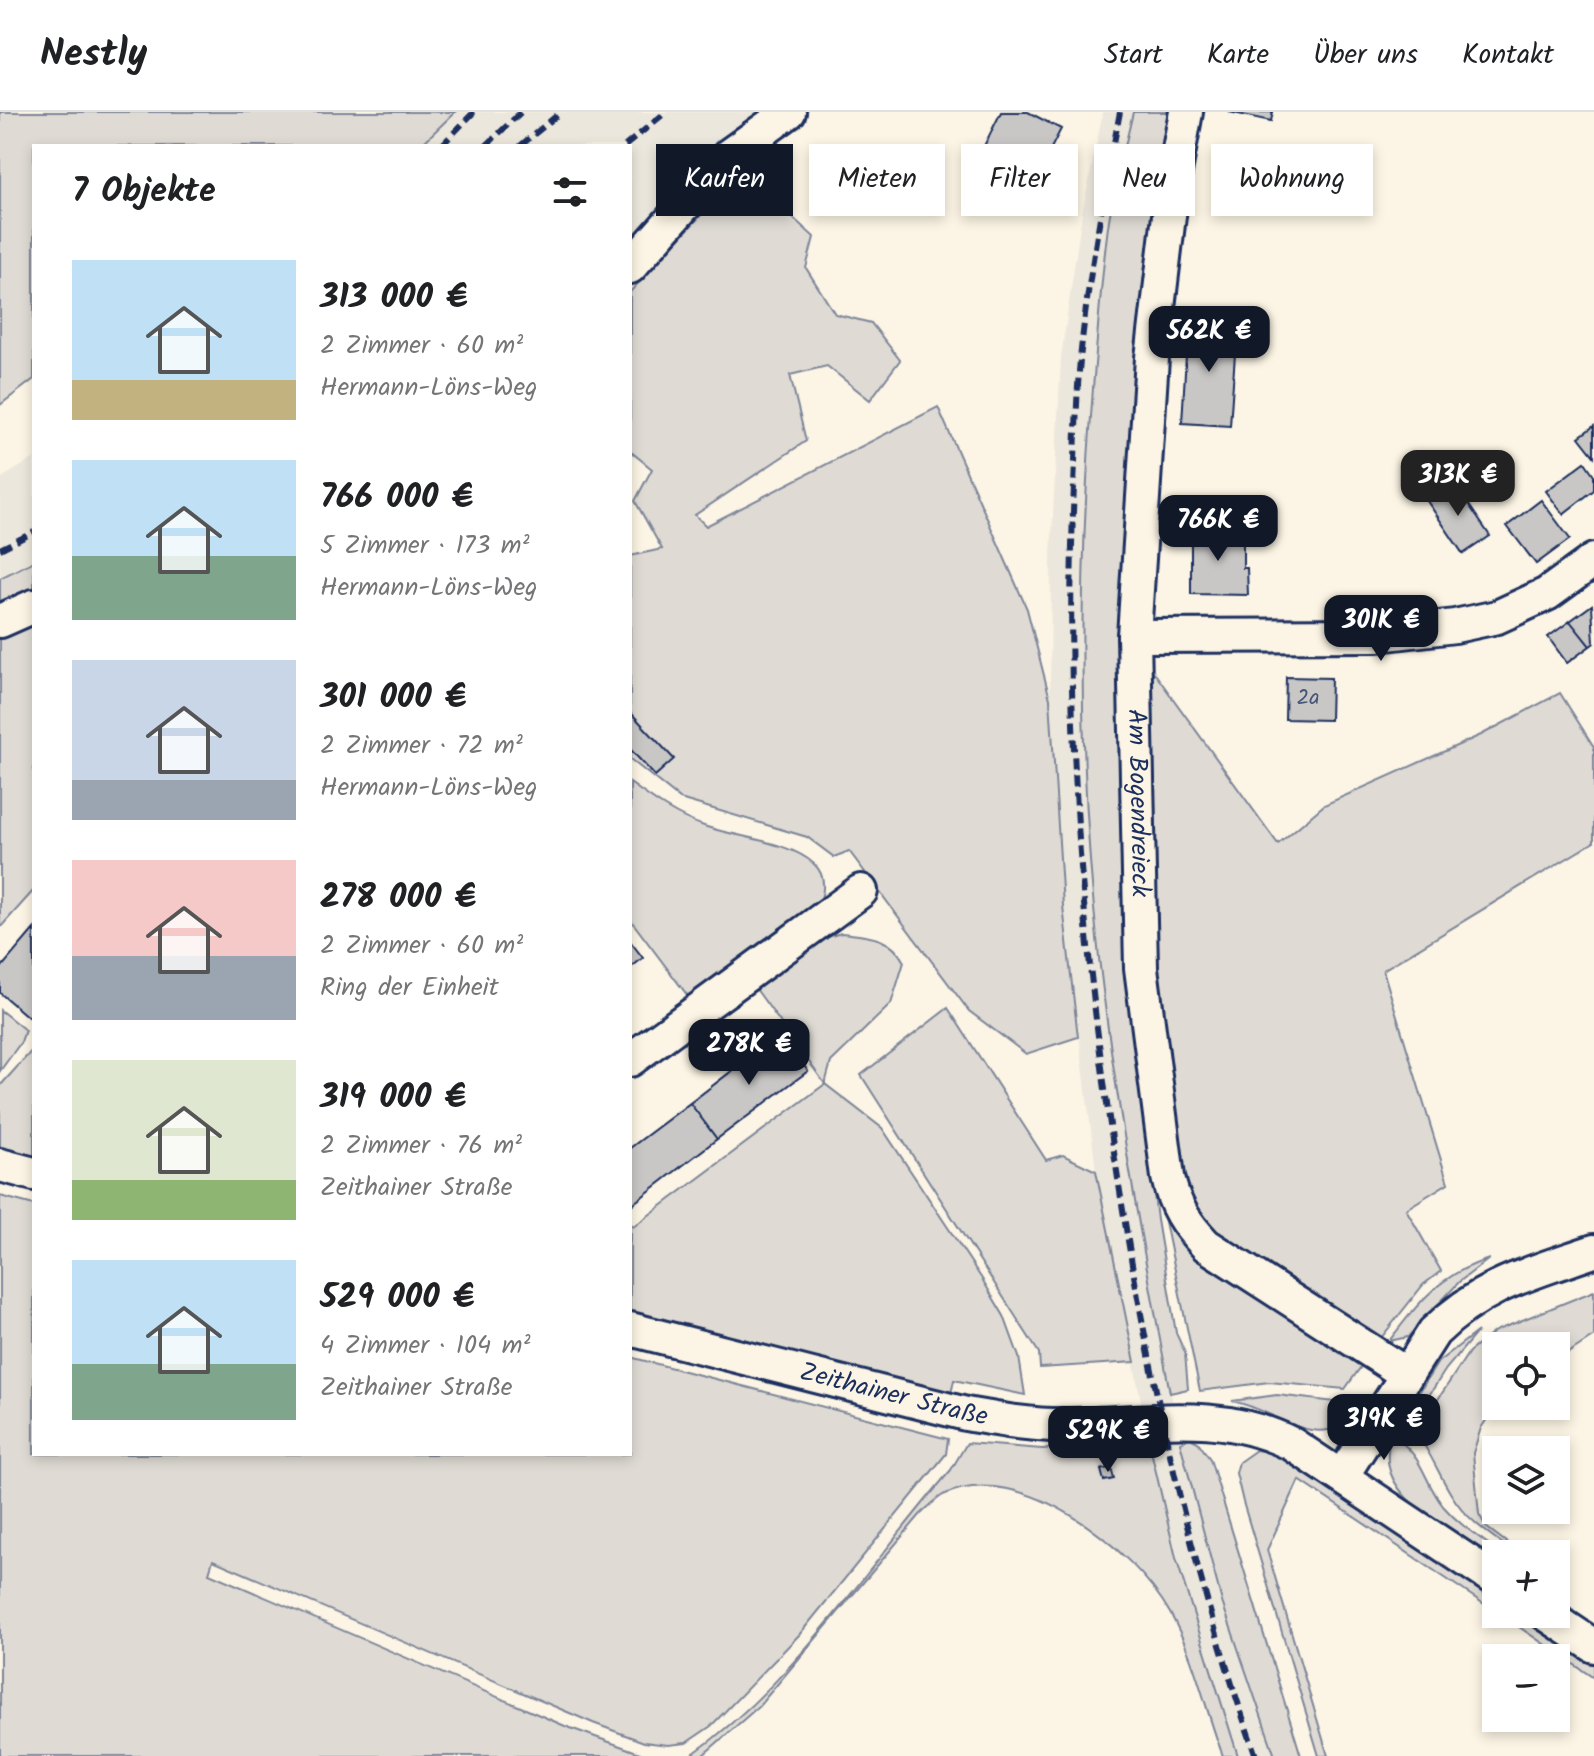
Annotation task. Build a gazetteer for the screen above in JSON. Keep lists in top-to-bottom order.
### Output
{
  "streets": {
    "street": ["Am Bogendreieck", "Zeithainer Straße"]
  },
  "house_numbers": ["2a"],
  "page": {
    "header": "Nestly",
    "nav": [
      "Start",
      "Karte",
      "Über uns",
      "Kontakt"
    ],
    "chip": [
      "Kaufen",
      "Mieten",
      "Filter",
      "Neu",
      "Wohnung"
    ],
    "heading": "7 Objekte",
    "list": [
      {
        "name": "313 000 €",
        "note": "2 Zimmer · 60 m² · Hermann-Löns-Weg"
      },
      {
        "name": "766 000 €",
        "note": "5 Zimmer · 173 m² · Hermann-Löns-Weg"
      },
      {
        "name": "301 000 €",
        "note": "2 Zimmer · 72 m² · Hermann-Löns-Weg"
      },
      {
        "name": "278 000 €",
        "note": "2 Zimmer · 60 m² · Ring der Einheit"
      },
      {
        "name": "319 000 €",
        "note": "2 Zimmer · 76 m² · Zeithainer Straße"
      },
      {
        "name": "529 000 €",
        "note": "4 Zimmer · 104 m² · Zeithainer Straße"
      }
    ],
    "price": [
      "562K €",
      "313K €",
      "766K €",
      "301K €",
      "278K €",
      "319K €",
      "529K €"
    ],
    "map_buttons": ["+", "−"]
  }
}
